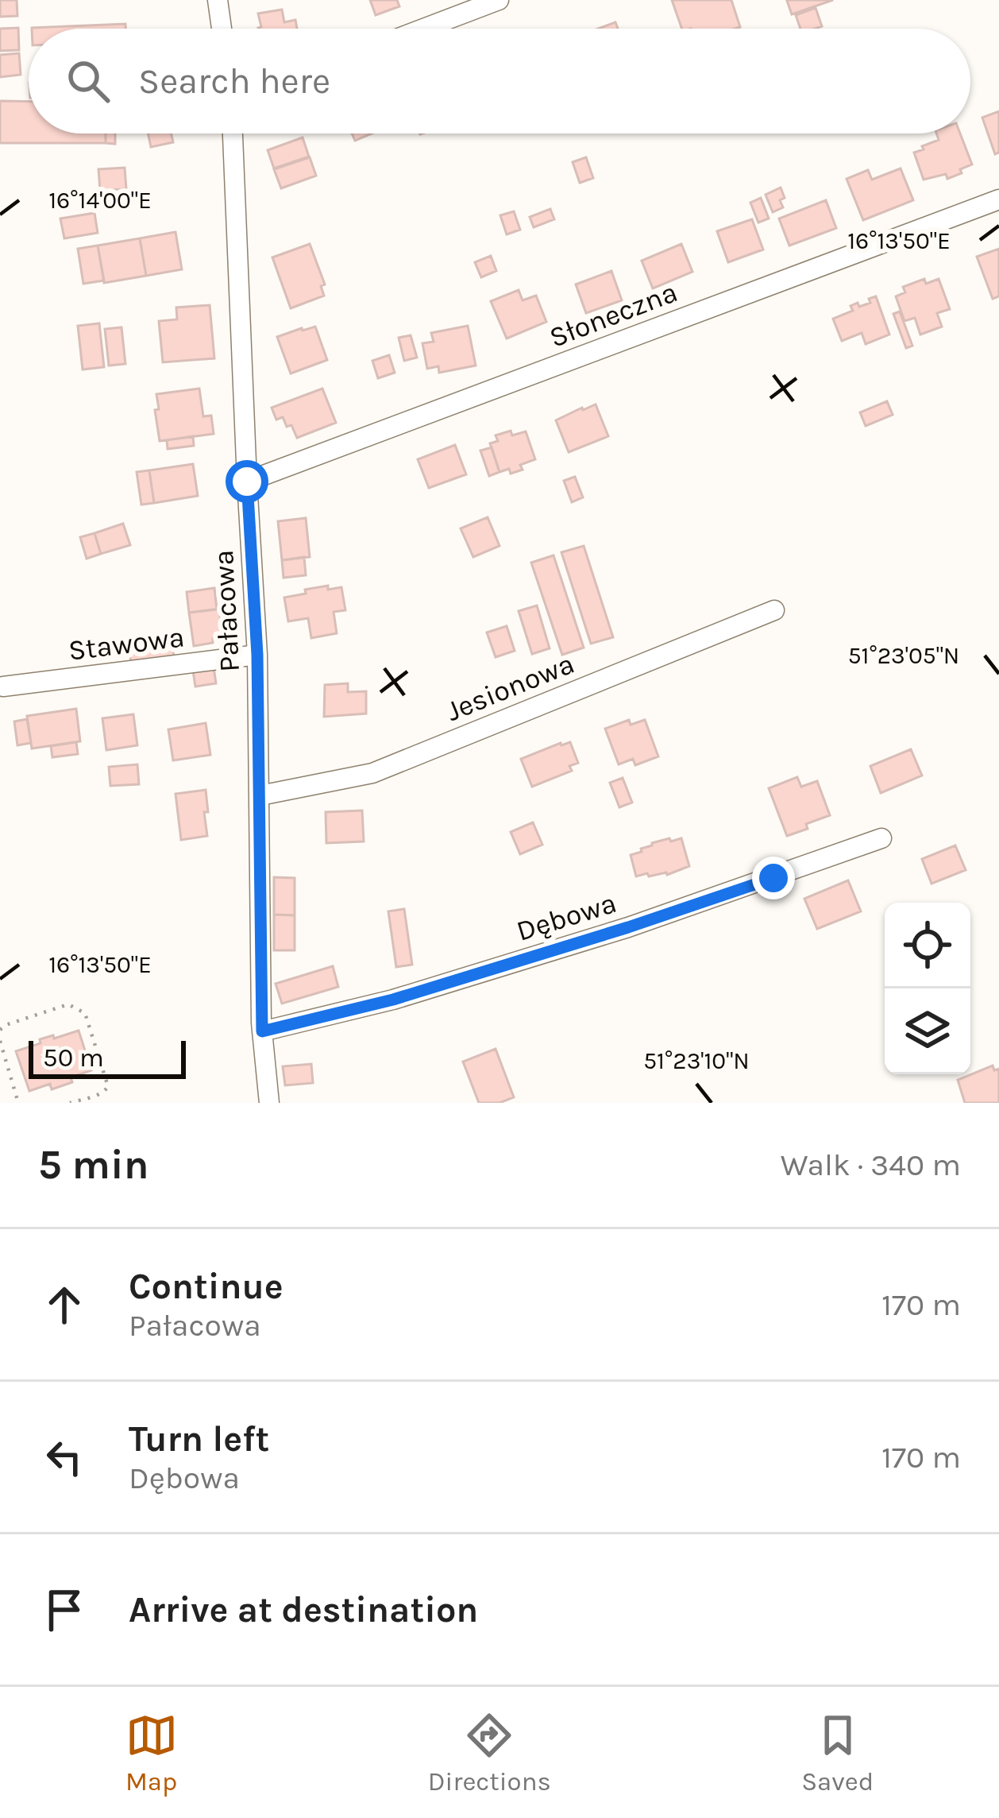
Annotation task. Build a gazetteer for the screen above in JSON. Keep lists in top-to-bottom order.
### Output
{
  "streets": {
    "street": [
      "Słoneczna",
      "Pałacowa",
      "Stawowa",
      "Jesionowa",
      "Dębowa"
    ]
  },
  "crossings": [
    ["Słoneczna", "Pałacowa"],
    ["Pałacowa", "Stawowa"],
    ["Pałacowa", "Jesionowa"],
    ["Pałacowa", "Dębowa"]
  ],
  "scale_bar": "50 m",
  "page": {
    "search": "Search here",
    "scale": "50 m",
    "heading": ["5 min", "Walk · 340 m"],
    "list": [
      ["Continue", "Pałacowa", "170 m"],
      ["Turn left", "Dębowa", "170 m"],
      "Arrive at destination"
    ],
    "nav": ["Map", "Directions", "Saved"]
  },
  "coordinates": [
    "16°14'00\"E",
    "16°13'50\"E",
    "51°23'05\"N",
    "51°23'10\"N"
  ]
}
